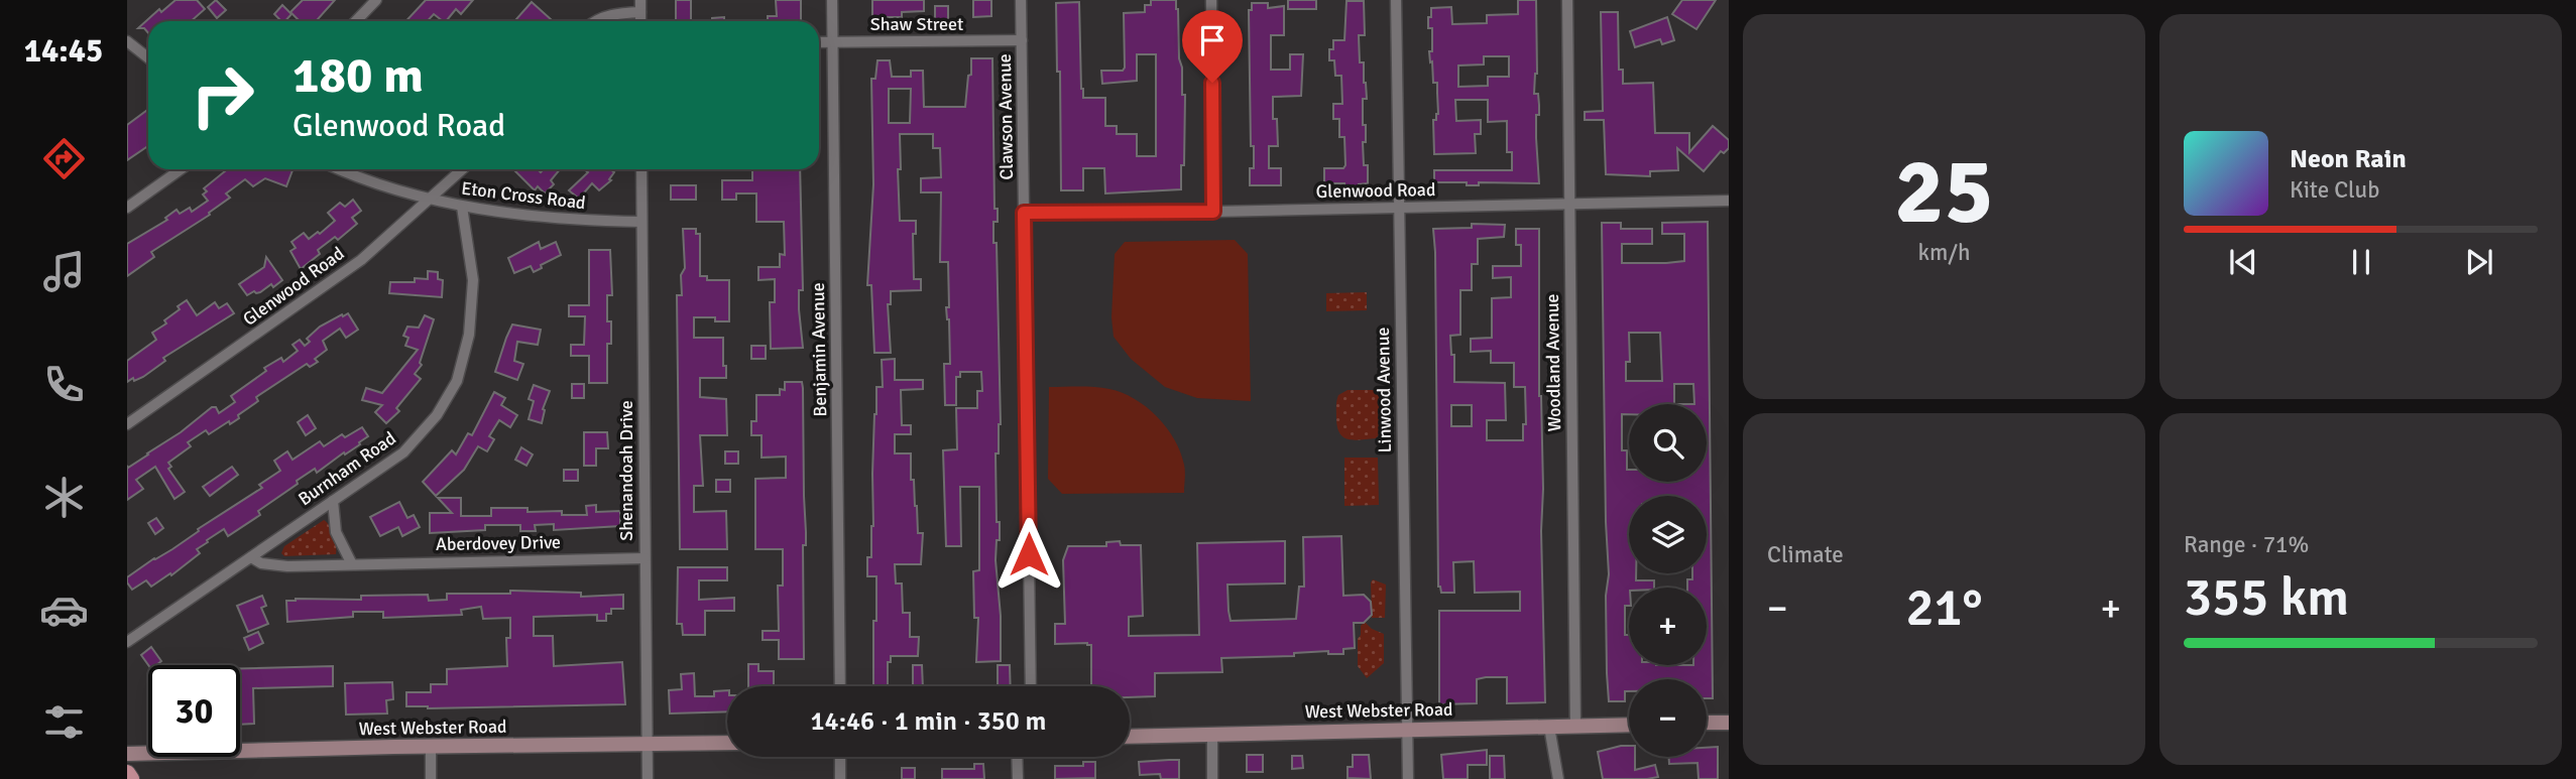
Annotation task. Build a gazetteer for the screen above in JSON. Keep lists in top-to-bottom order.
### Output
{
  "streets": {
    "street": [
      "Shaw Street",
      "Clawson Avenue",
      "Glenwood Road",
      "Eton Cross Road",
      "Benjamin Avenue",
      "Woodland Avenue",
      "Linwood Avenue",
      "Burnham Road",
      "Shenandoah Drive",
      "Aberdovey Drive",
      "West Webster Road"
    ]
  },
  "crossings": [
    ["Shaw Street", "Clawson Avenue"],
    ["Shaw Street", "Benjamin Avenue"],
    ["Clawson Avenue", "Glenwood Road"],
    ["Glenwood Road", "Eton Cross Road"],
    ["Glenwood Road", "Woodland Avenue"],
    ["Glenwood Road", "Linwood Avenue"],
    ["Eton Cross Road", "Burnham Road"],
    ["Eton Cross Road", "Shenandoah Drive"],
    ["Woodland Avenue", "West Webster Road"],
    ["Linwood Avenue", "West Webster Road"],
    ["Burnham Road", "Aberdovey Drive"],
    ["Shenandoah Drive", "Aberdovey Drive"],
    ["Shenandoah Drive", "West Webster Road"]
  ],
  "page": {
    "tabs": "14:45",
    "tile": [
      ["25", "km/h"],
      "Climate",
      ["Range · 71%", "355 km"]
    ],
    "turn": ["180 m", "Glenwood Road"],
    "song": ["Neon Rain", "Kite Club"],
    "map_buttons": ["+", "−"],
    "heat": ["−", "21°", "+"],
    "limit": "30",
    "trip": "14:46 · 1 min · 350 m"
  }
}
